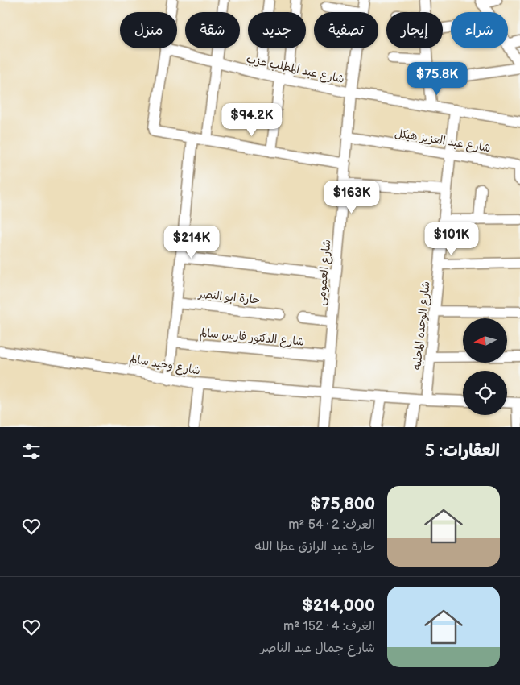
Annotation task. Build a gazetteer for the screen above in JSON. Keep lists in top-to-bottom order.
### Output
{
  "streets": {
    "street": [
      "شارع عبد المطلب عزب",
      "شارع عبد العزيز هيكل",
      "شارع العمومى",
      "حارة ابو النصر",
      "شارع الوحده المحليه",
      "شارع الدكتور فارس سالم",
      "شارع وحيد سالم"
    ]
  },
  "crossings": [
    ["شارع عبد المطلب عزب", "شارع العمومى"],
    ["شارع عبد المطلب عزب", "شارع الوحده المحليه"],
    ["شارع عبد العزيز هيكل", "شارع العمومى"],
    ["شارع عبد العزيز هيكل", "شارع الوحده المحليه"],
    ["شارع العمومى", "شارع الدكتور فارس سالم"],
    ["شارع العمومى", "شارع وحيد سالم"],
    ["شارع الوحده المحليه", "شارع وحيد سالم"]
  ],
  "north": "left",
  "page": {
    "chip": [
      "شراء",
      "إيجار",
      "تصفية",
      "جديد",
      "شقة",
      "منزل"
    ],
    "price": [
      "$75.8K",
      "$94.2K",
      "$163K",
      "$101K",
      "$214K"
    ],
    "heading": "العقارات: 5",
    "list": [
      {
        "name": "$75,800",
        "note": "الغرف: 2 · 54 m² · حارة عبد الرازق عطا الله"
      },
      {
        "name": "$214,000",
        "note": "الغرف: 4 · 152 m² · شارع جمال عبد الناصر"
      }
    ]
  }
}
